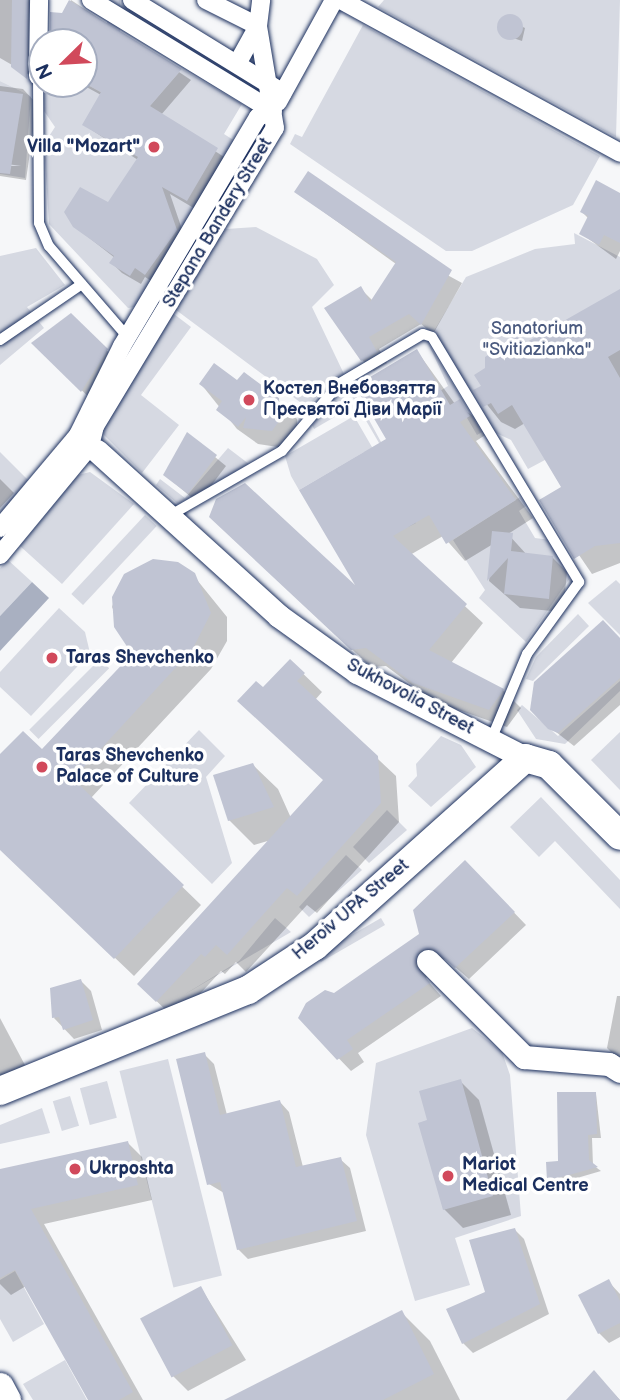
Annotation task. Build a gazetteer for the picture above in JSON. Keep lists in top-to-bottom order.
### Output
{
  "streets": {
    "street": ["Stepana Bandery Street", "Sukhovolia Street", "Heroiv UPA Street"]
  },
  "crossings": [
    ["Stepana Bandery Street", "Sukhovolia Street"],
    ["Sukhovolia Street", "Heroiv UPA Street"]
  ],
  "parks": ["Sanatorium \"Svitiazianka\""],
  "places": [
    "Villa \"Mozart\"",
    "Костел Внебовзяття Пресвятої Діви Марії",
    "Taras Shevchenko",
    "Taras Shevchenko Palace of Culture",
    "Ukrposhta",
    "Mariot Medical Centre"
  ],
  "north": "bottom left"
}
